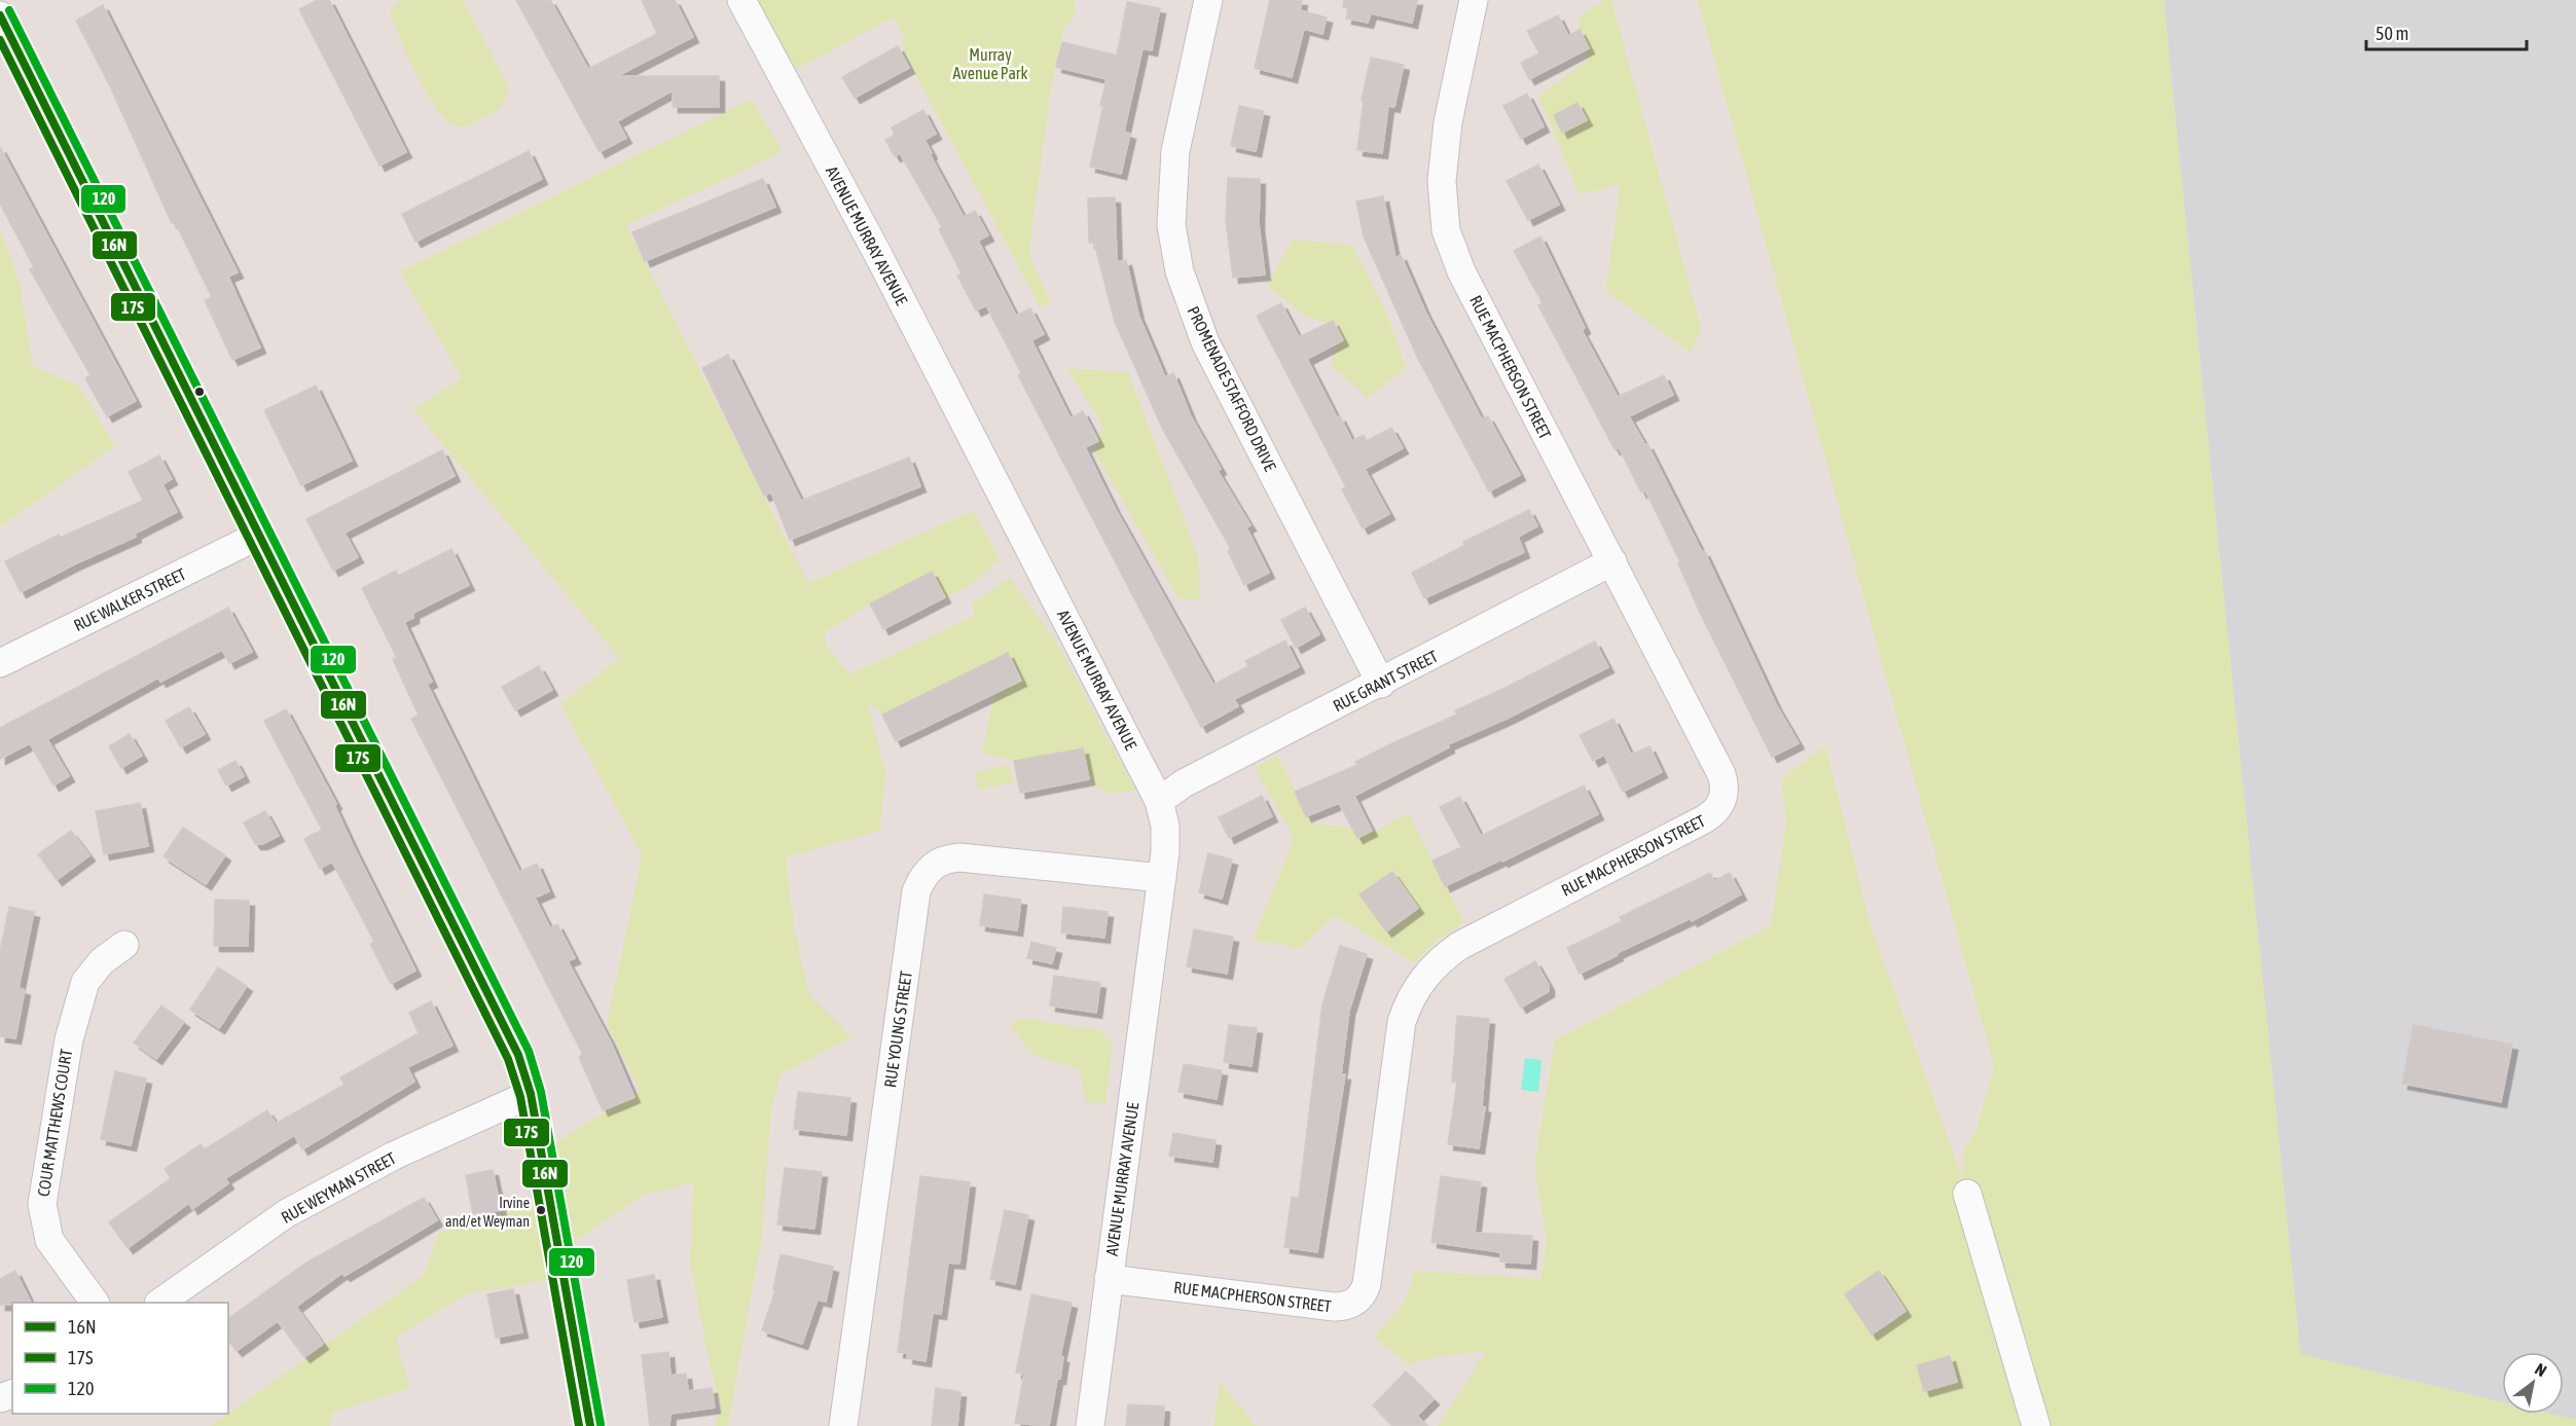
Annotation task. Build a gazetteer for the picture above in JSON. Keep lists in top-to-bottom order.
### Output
{
  "streets": {
    "street": [
      "AVENUE MURRAY AVENUE",
      "RUE MACPHERSON STREET",
      "PROMENADE STAFFORD DRIVE",
      "RUE WALKER STREET",
      "RUE GRANT STREET",
      "RUE YOUNG STREET",
      "COUR MATTHEWS COURT",
      "RUE WEYMAN STREET"
    ]
  },
  "crossings": [
    ["AVENUE MURRAY AVENUE", "RUE MACPHERSON STREET"],
    ["AVENUE MURRAY AVENUE", "RUE GRANT STREET"],
    ["AVENUE MURRAY AVENUE", "RUE YOUNG STREET"],
    ["RUE MACPHERSON STREET", "RUE GRANT STREET"],
    ["PROMENADE STAFFORD DRIVE", "RUE GRANT STREET"]
  ],
  "parks": ["Murray Avenue Park"],
  "places": ["Irvine and/et Weyman"],
  "lines": ["transit line 120", "transit line 16N", "transit line 17S"],
  "legend": ["16N", "17S", "120"],
  "scale_bar": "50 m",
  "north": "top right"
}
